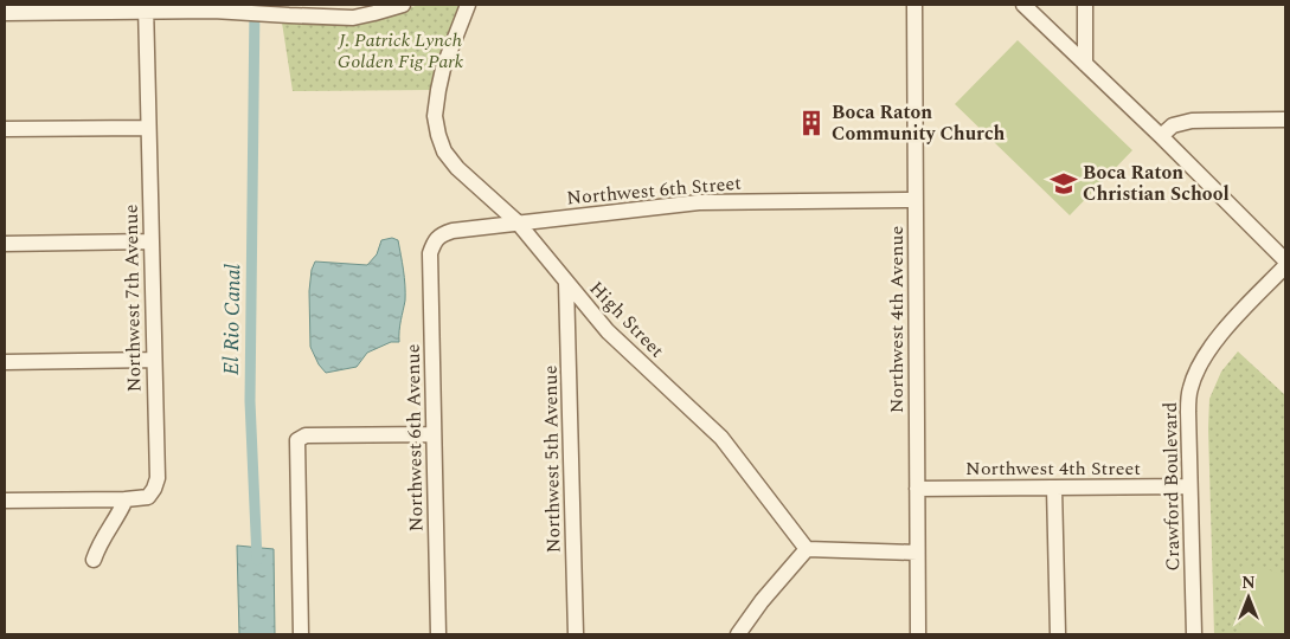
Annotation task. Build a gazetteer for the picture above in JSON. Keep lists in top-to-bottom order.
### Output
{
  "streets": {
    "street": [
      "Northwest 6th Street",
      "Northwest 7th Avenue",
      "High Street",
      "Northwest 4th Avenue",
      "Northwest 6th Avenue",
      "Northwest 5th Avenue",
      "Northwest 4th Street",
      "Crawford Boulevard"
    ]
  },
  "crossings": [
    ["Northwest 6th Street", "High Street"],
    ["Northwest 6th Street", "Northwest 4th Avenue"],
    ["Northwest 6th Street", "Northwest 6th Avenue"],
    ["High Street", "Northwest 5th Avenue"],
    ["Northwest 4th Avenue", "Northwest 4th Street"],
    ["Northwest 4th Street", "Crawford Boulevard"]
  ],
  "water": ["El Rio Canal"],
  "parks": ["J. Patrick Lynch Golden Fig Park"],
  "places": {
    "building": ["Boca Raton Community Church"],
    "school or university": ["Boca Raton Christian School"]
  },
  "north": "top"
}
